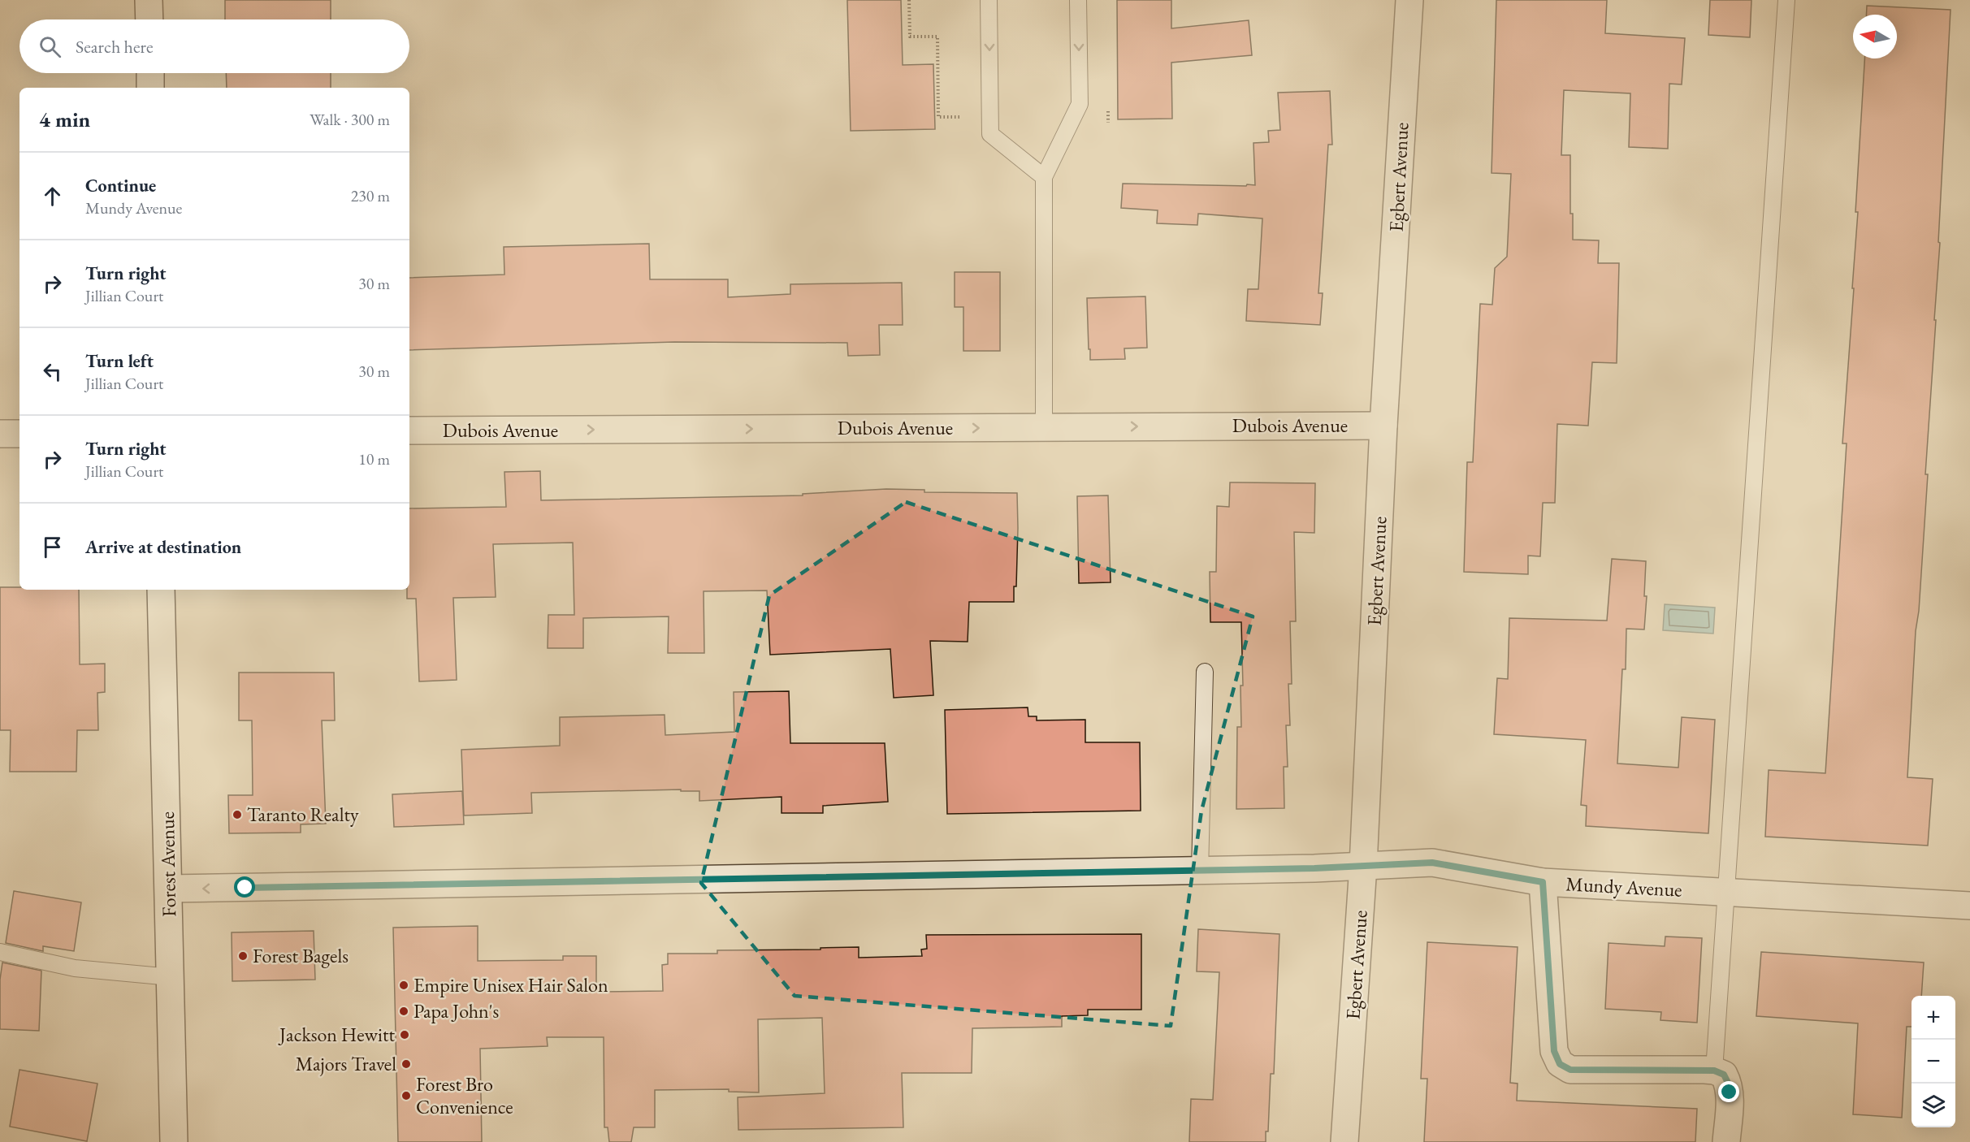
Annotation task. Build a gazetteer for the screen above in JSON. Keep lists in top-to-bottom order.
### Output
{
  "streets": {
    "street": [
      "Egbert Avenue",
      "Dubois Avenue",
      "Forest Avenue",
      "Mundy Avenue"
    ]
  },
  "crossings": [
    ["Egbert Avenue", "Dubois Avenue"],
    ["Egbert Avenue", "Mundy Avenue"],
    ["Forest Avenue", "Mundy Avenue"]
  ],
  "one_way": ["Dubois Avenue", "Mundy Avenue"],
  "places": [
    "Taranto Realty",
    "Forest Bagels",
    "Empire Unisex Hair Salon",
    "Papa John's",
    "Jackson Hewitt",
    "Majors Travel",
    "Forest Bro Convenience"
  ],
  "north": "left",
  "page": {
    "search": "Search here",
    "heading": ["4 min", "Walk · 300 m"],
    "list": [
      ["Continue", "Mundy Avenue", "230 m"],
      ["Turn right", "Jillian Court", "30 m"],
      ["Turn left", "Jillian Court", "30 m"],
      ["Turn right", "Jillian Court", "10 m"],
      "Arrive at destination"
    ],
    "map_buttons": ["+", "−"]
  }
}
